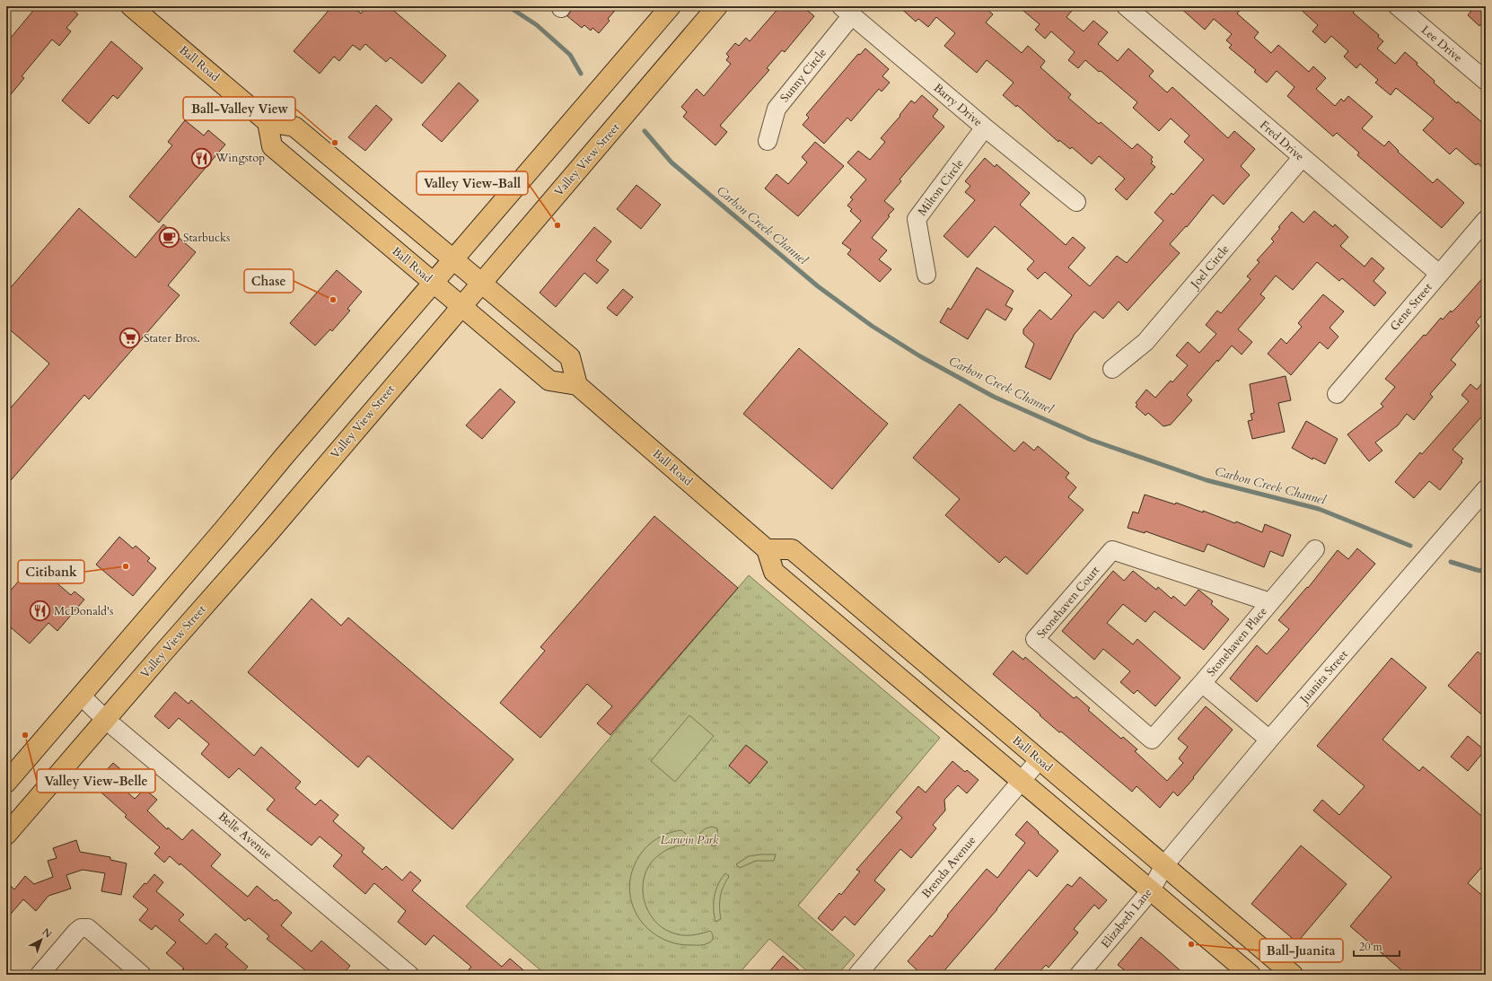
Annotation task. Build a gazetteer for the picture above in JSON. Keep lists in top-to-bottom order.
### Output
{
  "streets": {
    "main road": ["Ball Road", "Valley View Street"],
    "street": [
      "Lee Drive",
      "Sunny Circle",
      "Barry Drive",
      "Fred Drive",
      "Milton Circle",
      "Joel Circle",
      "Gene Street",
      "Stonehaven Court",
      "Stonehaven Place",
      "Juanita Street",
      "Belle Avenue",
      "Brenda Avenue",
      "Elizabeth Lane"
    ]
  },
  "crossings": [
    ["Ball Road", "Valley View Street"],
    ["Ball Road", "Juanita Street"],
    ["Ball Road", "Brenda Avenue"],
    ["Ball Road", "Elizabeth Lane"],
    ["Sunny Circle", "Barry Drive"],
    ["Barry Drive", "Milton Circle"],
    ["Fred Drive", "Joel Circle"],
    ["Fred Drive", "Gene Street"],
    ["Valley View Street", "Belle Avenue"],
    ["Stonehaven Court", "Stonehaven Place"],
    ["Stonehaven Place", "Juanita Street"],
    ["Juanita Street", "Elizabeth Lane"]
  ],
  "water": ["Carbon Creek Channel"],
  "parks": ["Larwin Park"],
  "places": {
    "other": [
      "Ball-Valley View",
      "Valley View-Ball",
      "Chase",
      "Citibank",
      "Valley View-Belle",
      "Ball-Juanita"
    ],
    "restaurant": ["Wingstop", "McDonald's"],
    "cafe": ["Starbucks"],
    "supermarket": ["Stater Bros."]
  },
  "scale_bar": "20 m",
  "north": "top right"
}
